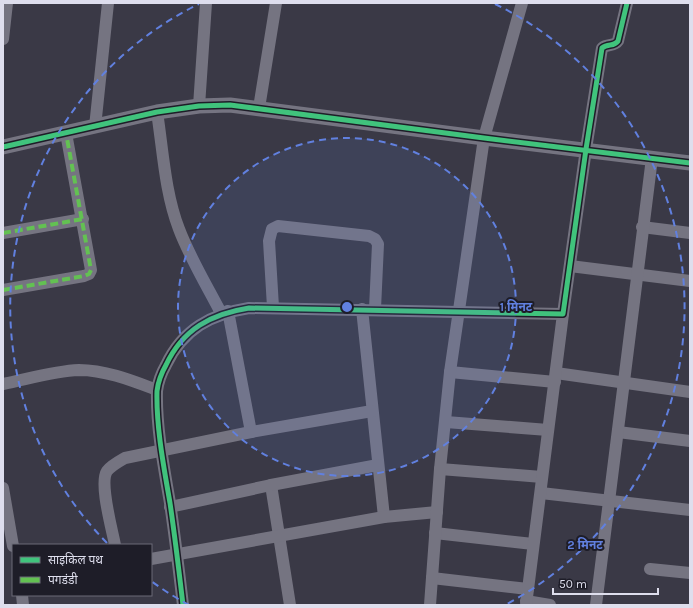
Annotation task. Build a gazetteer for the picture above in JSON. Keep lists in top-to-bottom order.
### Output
{
  "legend": ["साइकिल पथ", "पगडंडी"],
  "scale_bar": "50 m",
  "rings": ["1 मिनट", "2 मिनट"]
}
